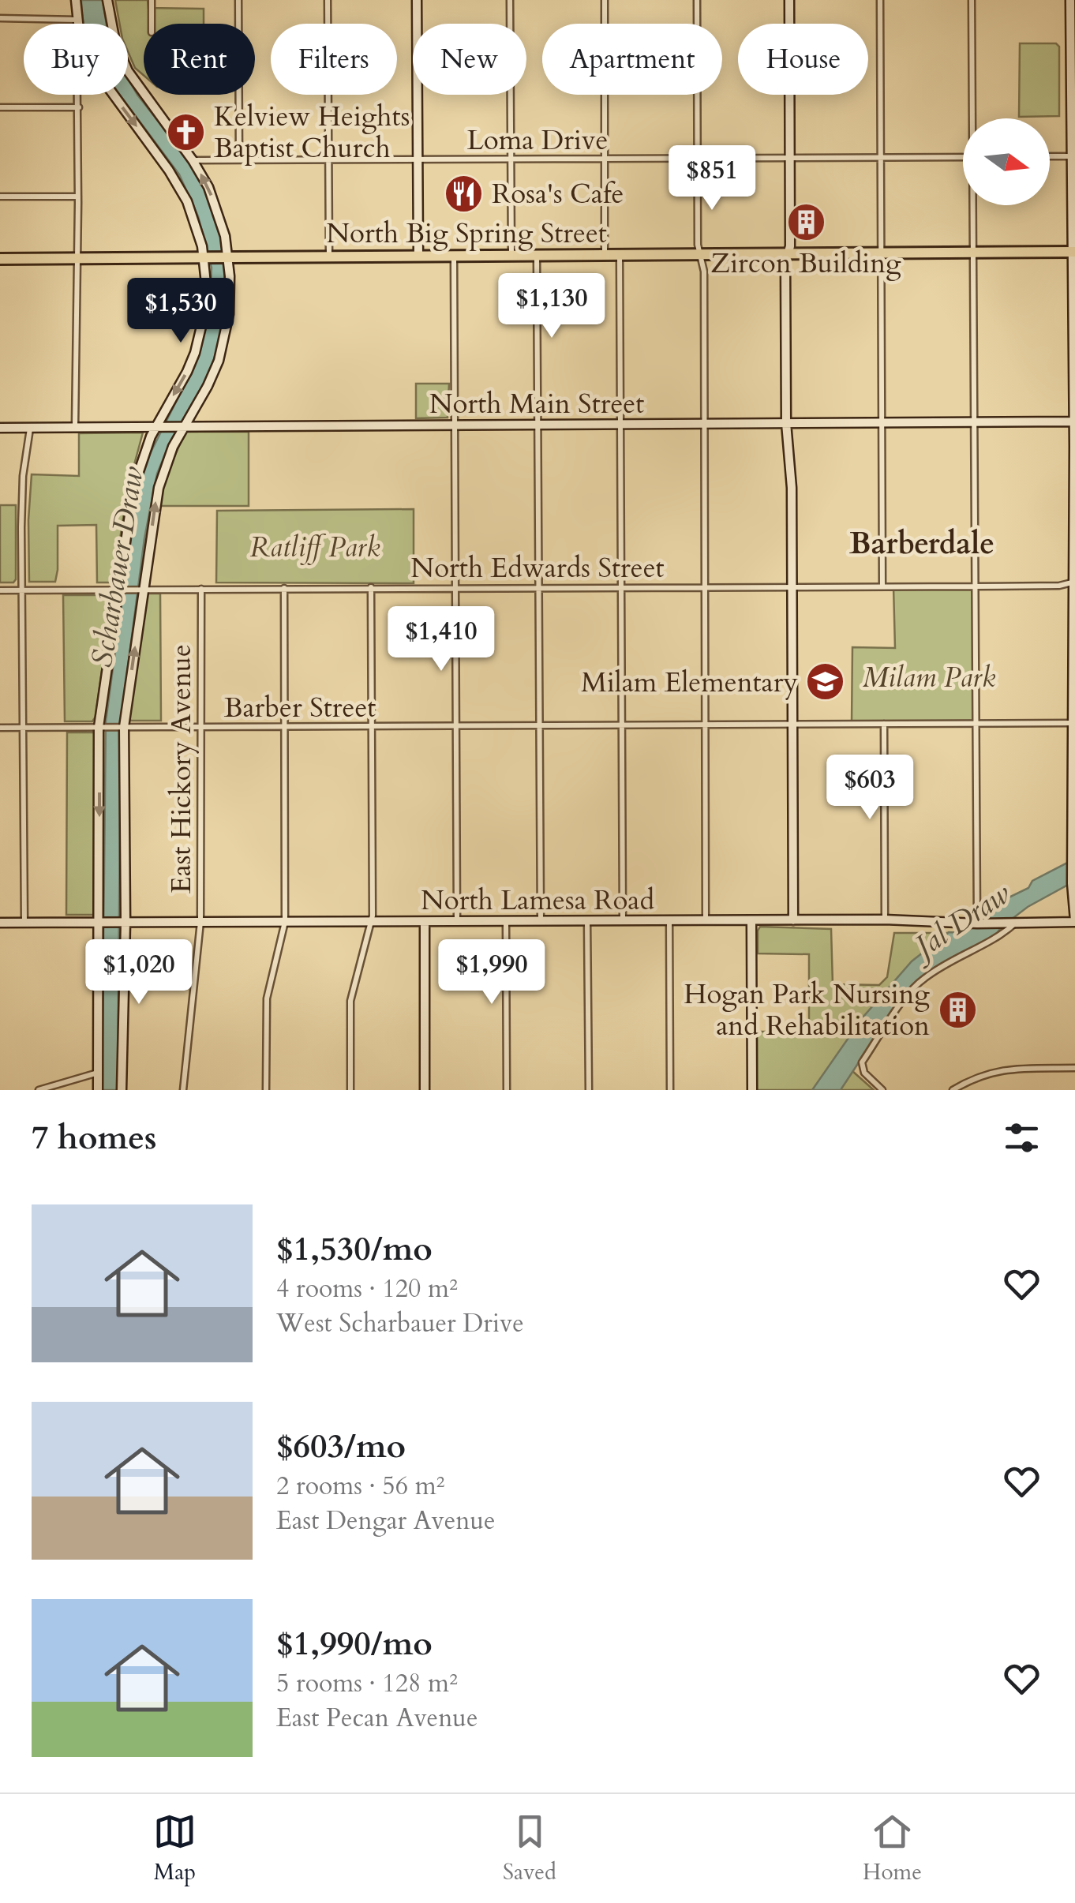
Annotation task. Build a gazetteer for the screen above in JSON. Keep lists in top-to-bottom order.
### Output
{
  "streets": {
    "highway": ["North Big Spring Street"],
    "main road": ["North Main Street", "North Lamesa Road"],
    "street": [
      "Loma Drive",
      "North Edwards Street",
      "Barber Street",
      "East Hickory Avenue"
    ]
  },
  "crossings": [
    ["North Edwards Street", "East Hickory Avenue"],
    ["Barber Street", "East Hickory Avenue"],
    ["East Hickory Avenue", "North Lamesa Road"]
  ],
  "districts": ["Barberdale"],
  "water": ["Scharbauer Draw", "Jal Draw"],
  "parks": ["Ratliff Park", "Milam Park"],
  "places": {
    "church": ["Kelview Heights Baptist Church"],
    "restaurant": ["Rosa's Cafe"],
    "building": ["Zircon Building", "Hogan Park Nursing and Rehabilitation"],
    "school or university": ["Milam Elementary"]
  },
  "north": "right",
  "page": {
    "chip": [
      "Buy",
      "Rent",
      "Filters",
      "New",
      "Apartment",
      "House"
    ],
    "price": [
      "$851",
      "$1,130",
      "$1,530",
      "$1,410",
      "$603",
      "$1,020",
      "$1,990"
    ],
    "heading": "7 homes",
    "list": [
      {
        "name": "$1,530/mo",
        "note": "4 rooms · 120 m² · West Scharbauer Drive"
      },
      {
        "name": "$603/mo",
        "note": "2 rooms · 56 m² · East Dengar Avenue"
      },
      {
        "name": "$1,990/mo",
        "note": "5 rooms · 128 m² · East Pecan Avenue"
      }
    ],
    "tabs": ["Map", "Saved", "Home"]
  }
}
